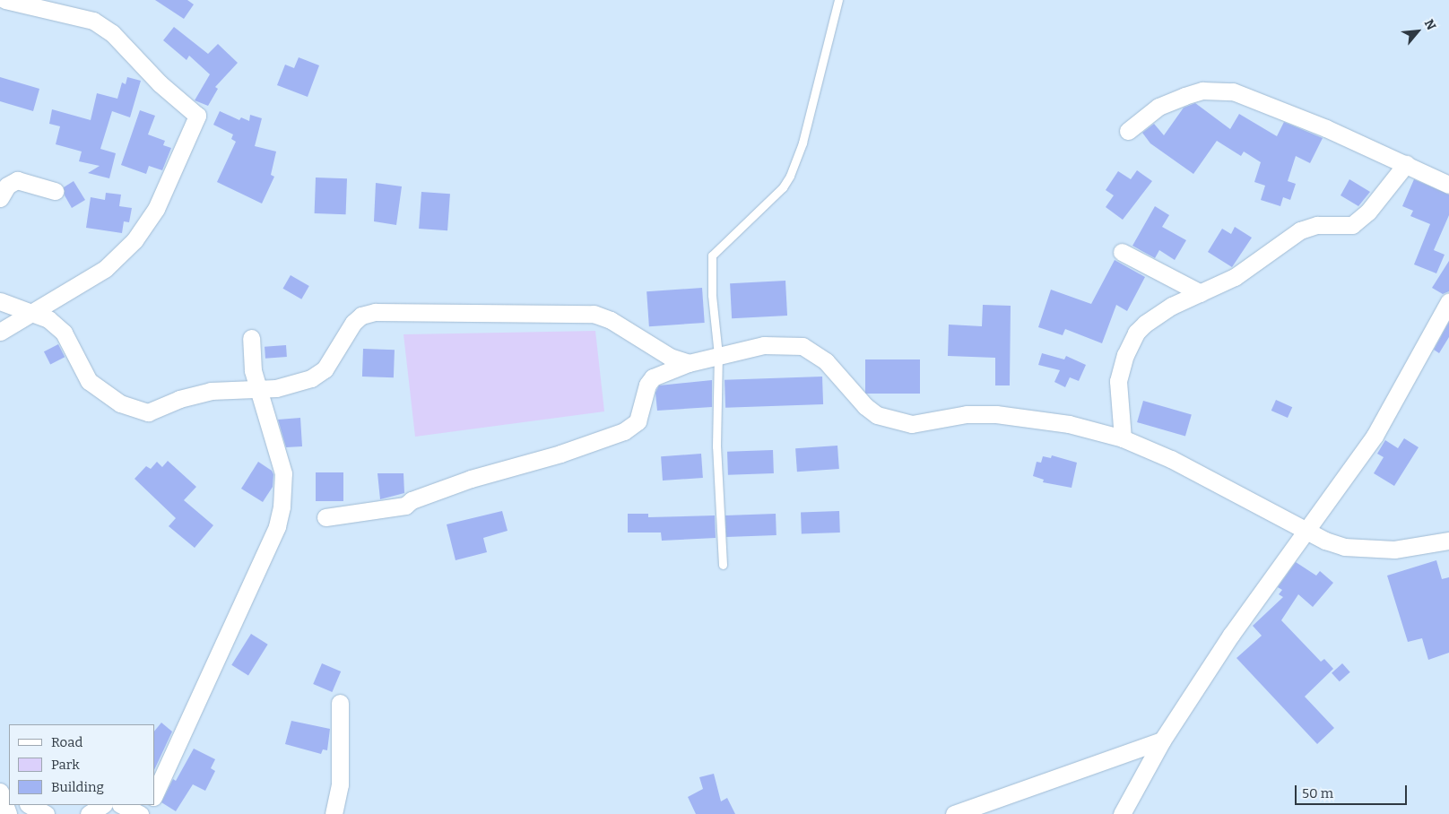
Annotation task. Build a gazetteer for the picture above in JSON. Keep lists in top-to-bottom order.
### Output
{
  "legend": ["Road", "Park", "Building"],
  "scale_bar": "50 m",
  "north": "top right"
}
